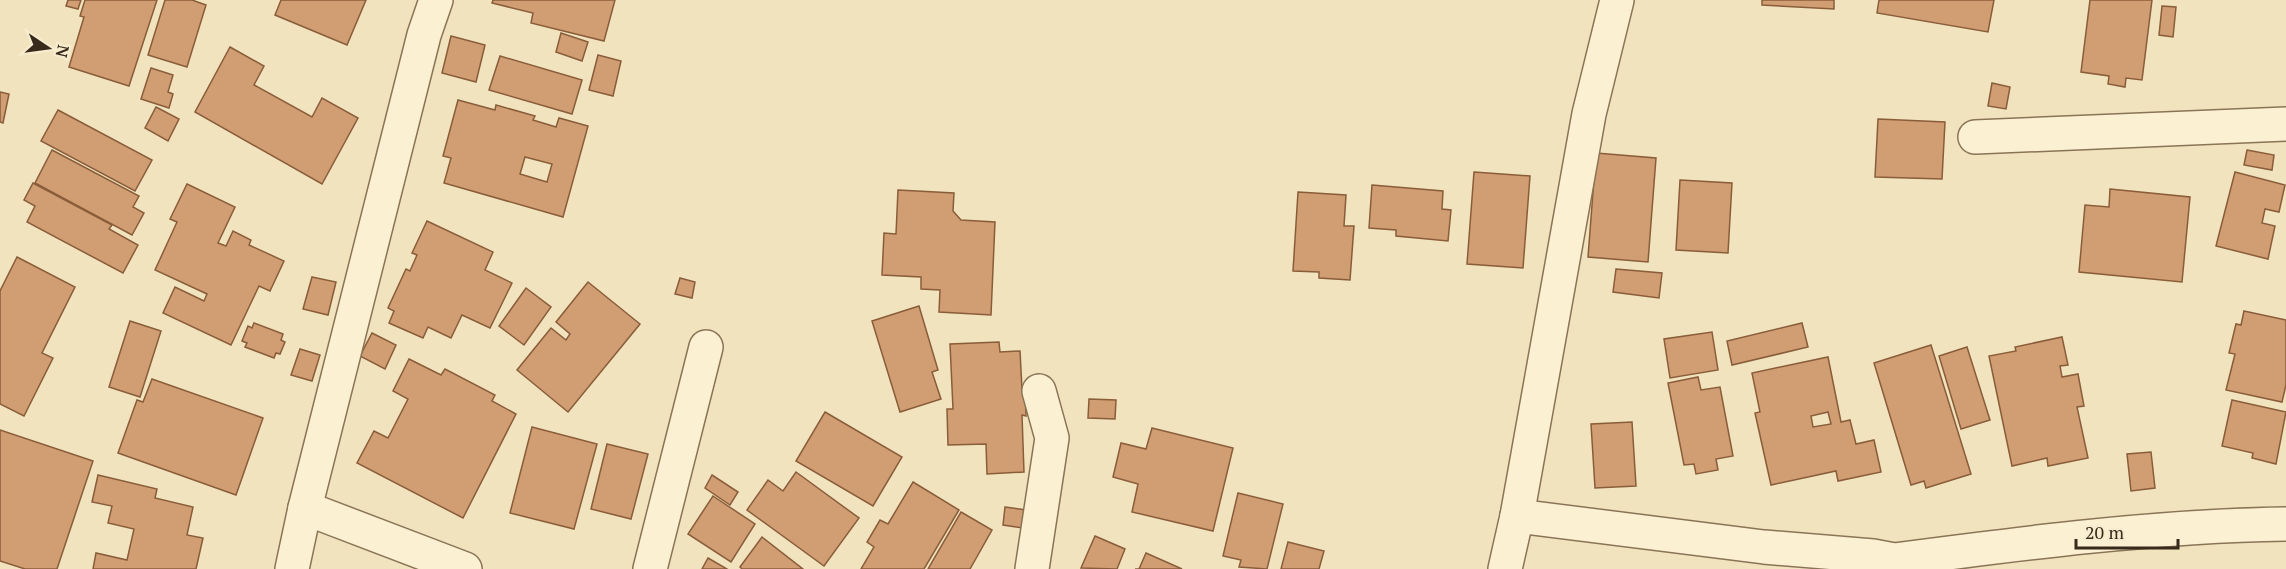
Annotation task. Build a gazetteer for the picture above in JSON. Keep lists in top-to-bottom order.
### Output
{
  "scale_bar": "20 m",
  "north": "right"
}
